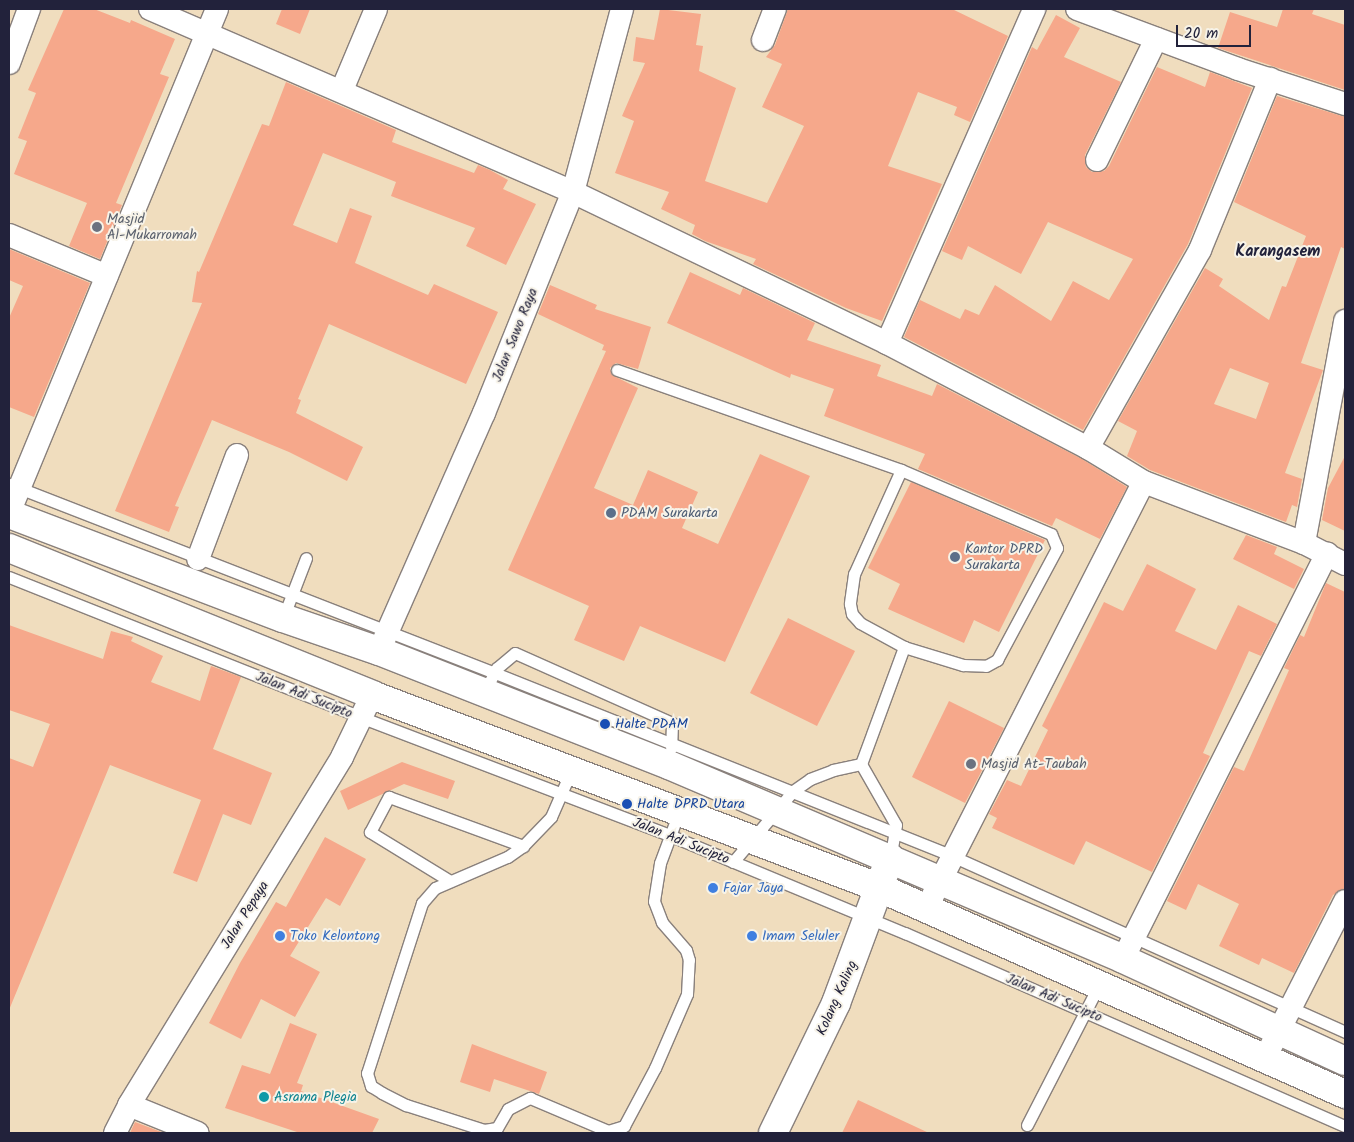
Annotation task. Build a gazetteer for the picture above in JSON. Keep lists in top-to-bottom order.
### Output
{
  "streets": {
    "main road": ["Jalan Adi Sucipto", "Kolang Kaling"],
    "street": ["Jalan Sawo Raya", "Jalan Pepaya"]
  },
  "crossings": [
    ["Jalan Adi Sucipto", "Jalan Pepaya"],
    ["Jalan Adi Sucipto", "Kolang Kaling"]
  ],
  "districts": ["Karangasem"],
  "places": [
    "Masjid Al-Mukarromah",
    "PDAM Surakarta",
    "Kantor DPRD Surakarta",
    "Halte PDAM",
    "Masjid At-Taubah",
    "Halte DPRD Utara",
    "Fajar Jaya",
    "Toko Kelontong",
    "Imam Seluler",
    "Asrama Plegia"
  ],
  "scale_bar": "20 m"
}
